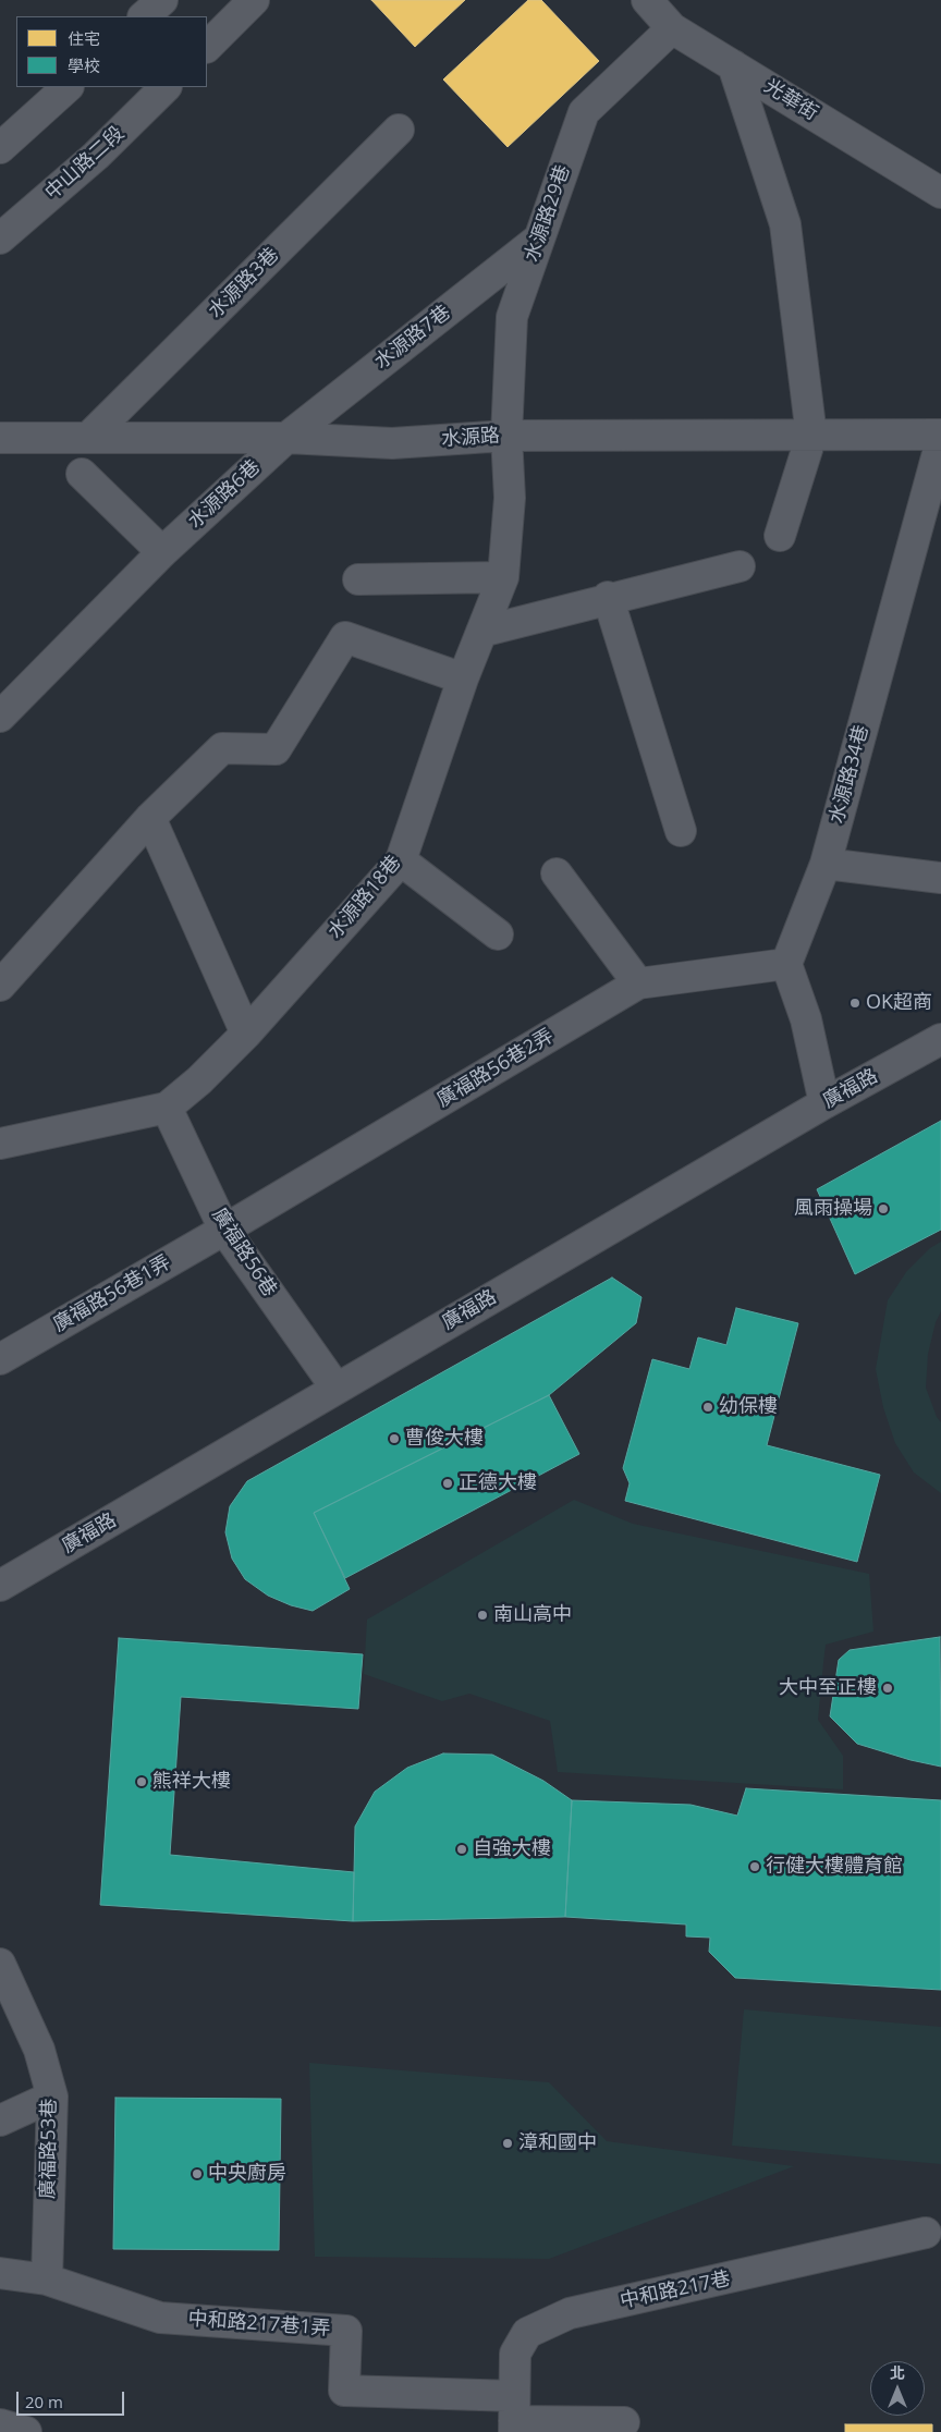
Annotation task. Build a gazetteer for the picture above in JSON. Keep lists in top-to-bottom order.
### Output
{
  "streets": {
    "street": [
      "光華街",
      "中山路二段",
      "水源路29巷",
      "水源路3巷",
      "水源路7巷",
      "水源路",
      "水源路6巷",
      "水源路34巷",
      "水源路18巷",
      "廣福路56巷2弄",
      "廣福路",
      "廣福路56巷",
      "廣福路56巷1弄",
      "廣福路53巷",
      "中和路217巷",
      "中和路217巷1弄"
    ]
  },
  "crossings": [
    ["光華街", "水源路29巷"],
    ["水源路29巷", "水源路7巷"],
    ["水源路29巷", "水源路"],
    ["水源路29巷", "水源路18巷"],
    ["水源路3巷", "水源路"],
    ["水源路7巷", "水源路"],
    ["水源路7巷", "水源路6巷"],
    ["水源路", "水源路6巷"],
    ["水源路", "水源路18巷"],
    ["水源路34巷", "廣福路56巷2弄"],
    ["水源路18巷", "廣福路56巷"],
    ["廣福路56巷2弄", "廣福路56巷"],
    ["廣福路56巷2弄", "廣福路56巷1弄"],
    ["廣福路", "廣福路56巷"],
    ["廣福路56巷", "廣福路56巷1弄"],
    ["廣福路53巷", "中和路217巷1弄"],
    ["中和路217巷", "中和路217巷1弄"]
  ],
  "places": [
    "OK超商",
    "風雨操場",
    "幼保樓",
    "曹俊大樓",
    "正德大樓",
    "南山高中",
    "大中至正樓",
    "熊祥大樓",
    "自強大樓",
    "行健大樓體育館",
    "漳和國中",
    "中央廚房"
  ],
  "legend": ["住宅", "學校"],
  "scale_bar": "20 m",
  "north": "top"
}
